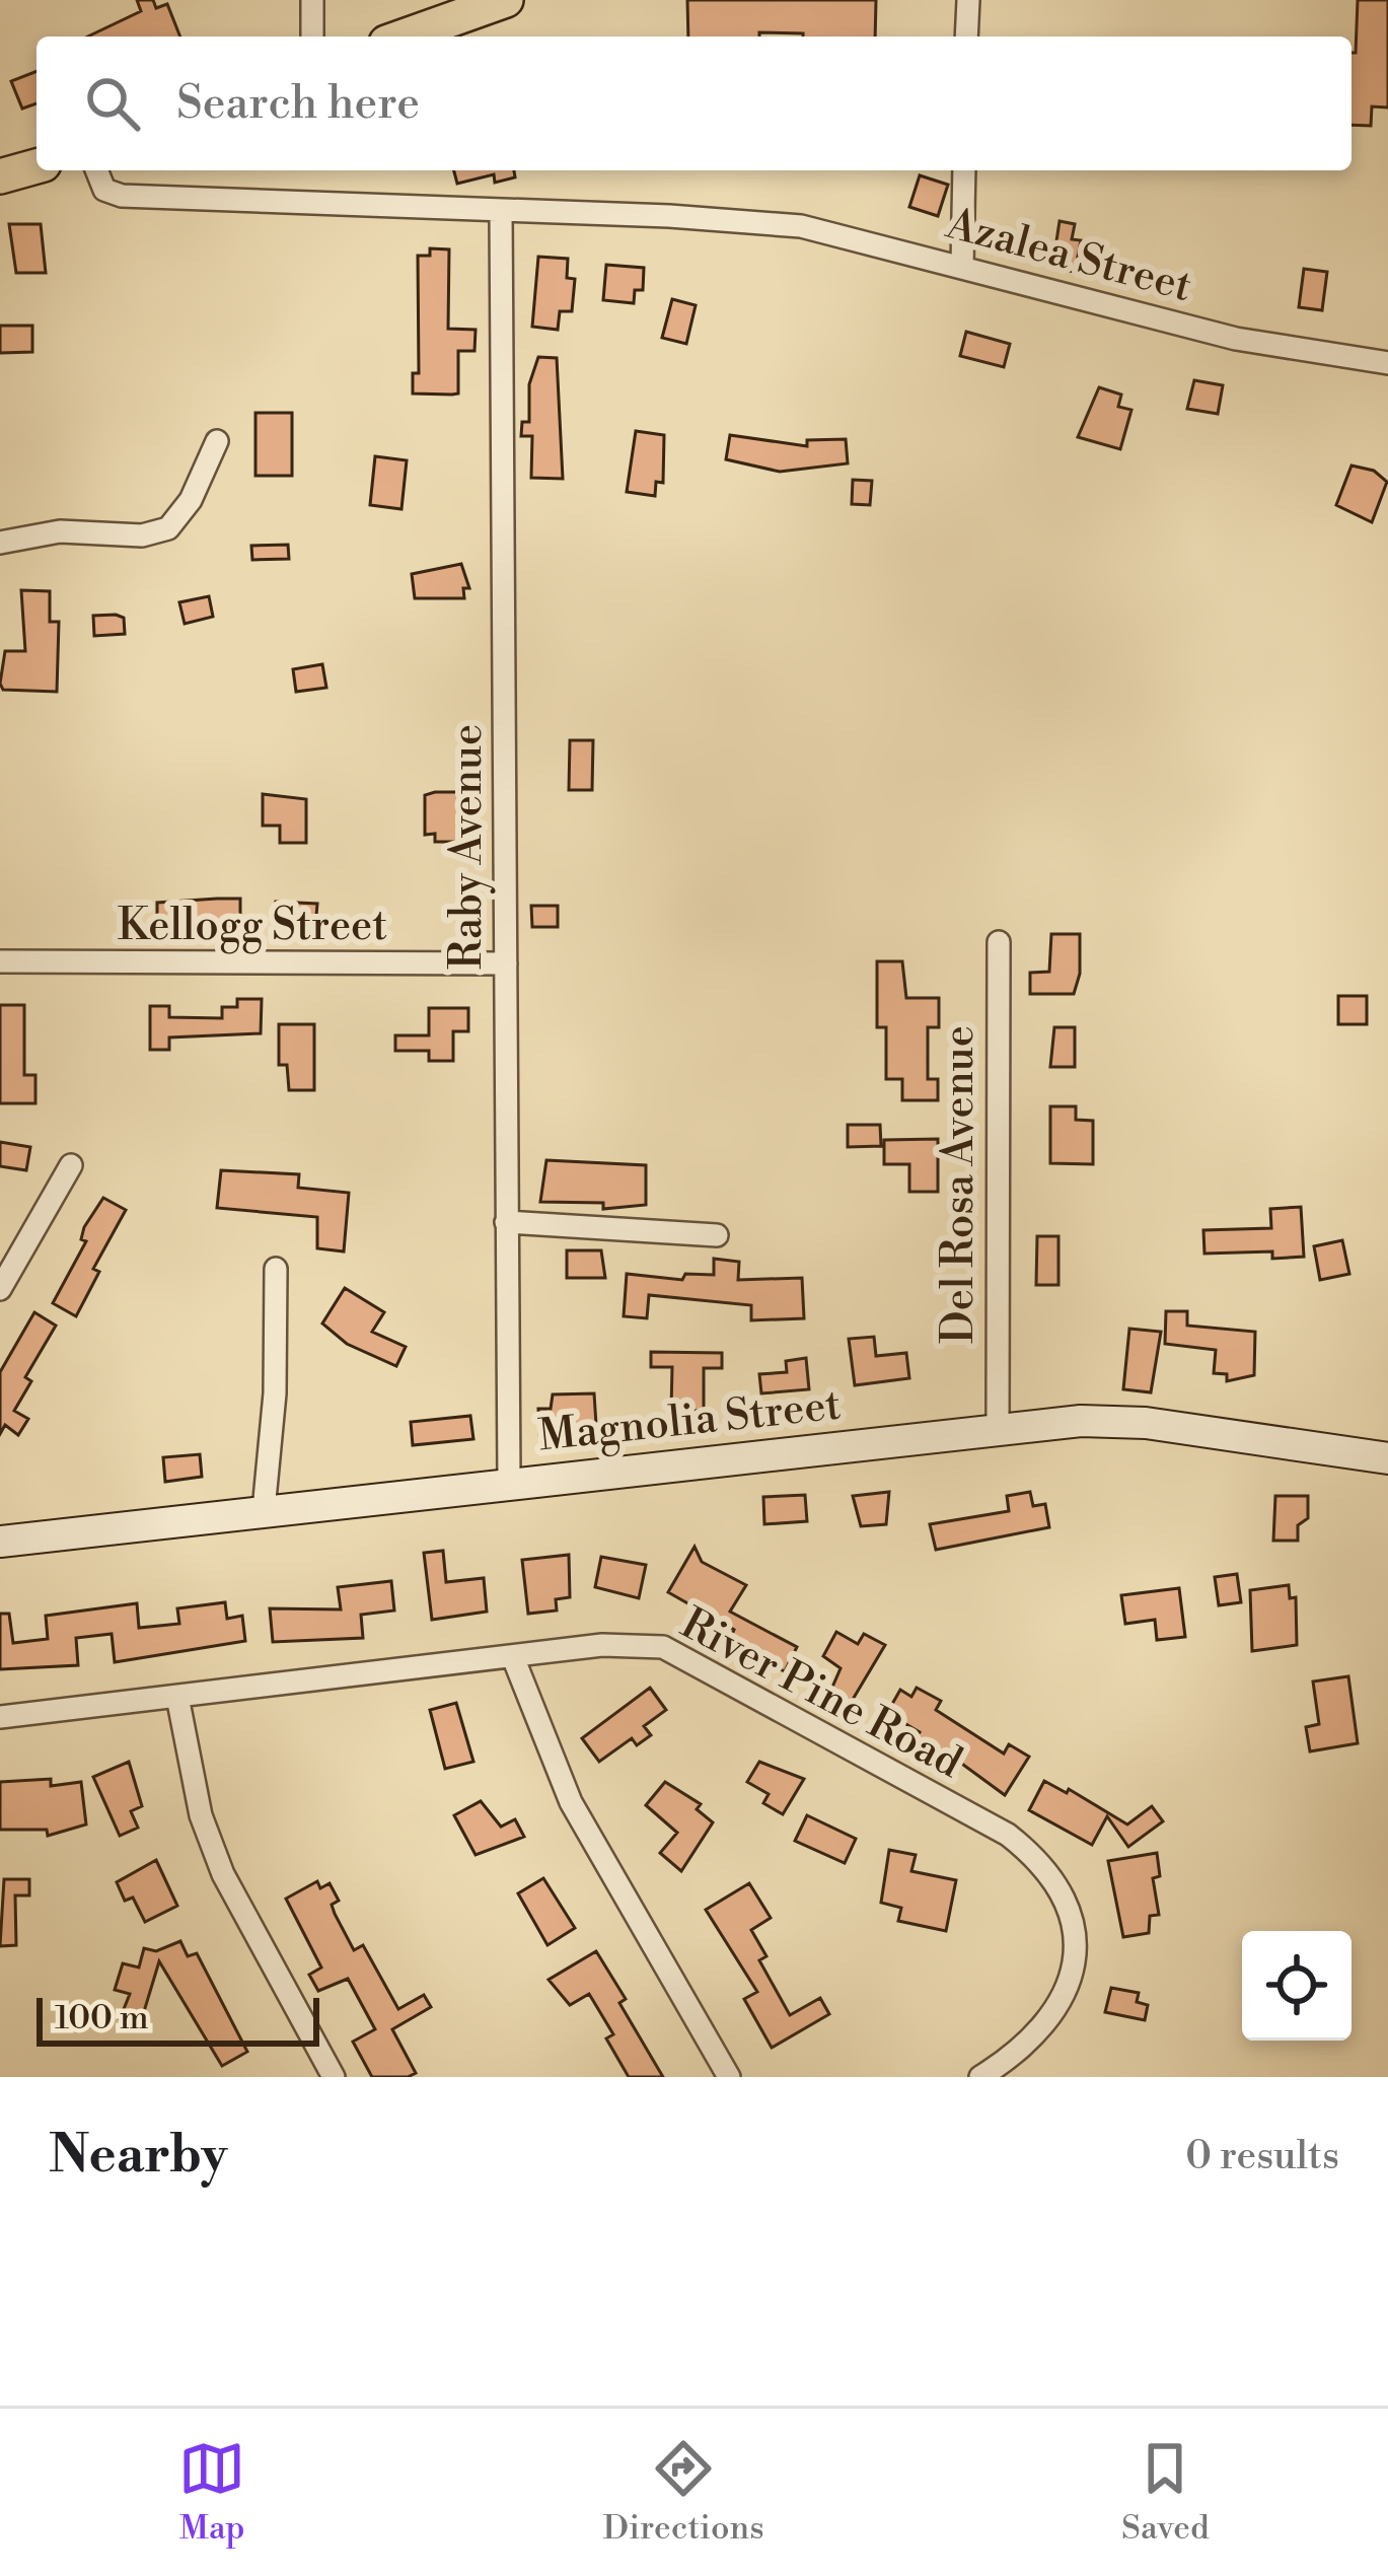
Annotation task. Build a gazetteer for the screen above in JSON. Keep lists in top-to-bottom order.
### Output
{
  "streets": {
    "street": [
      "Azalea Street",
      "Raby Avenue",
      "Kellogg Street",
      "Del Rosa Avenue",
      "Magnolia Street",
      "River Pine Road"
    ]
  },
  "crossings": [
    ["Azalea Street", "Raby Avenue"],
    ["Raby Avenue", "Kellogg Street"],
    ["Raby Avenue", "Magnolia Street"],
    ["Del Rosa Avenue", "Magnolia Street"]
  ],
  "scale_bar": "100 m",
  "page": {
    "search": "Search here",
    "scale": "100 m",
    "heading": ["Nearby", "0 results"],
    "nav": ["Map", "Directions", "Saved"]
  }
}
